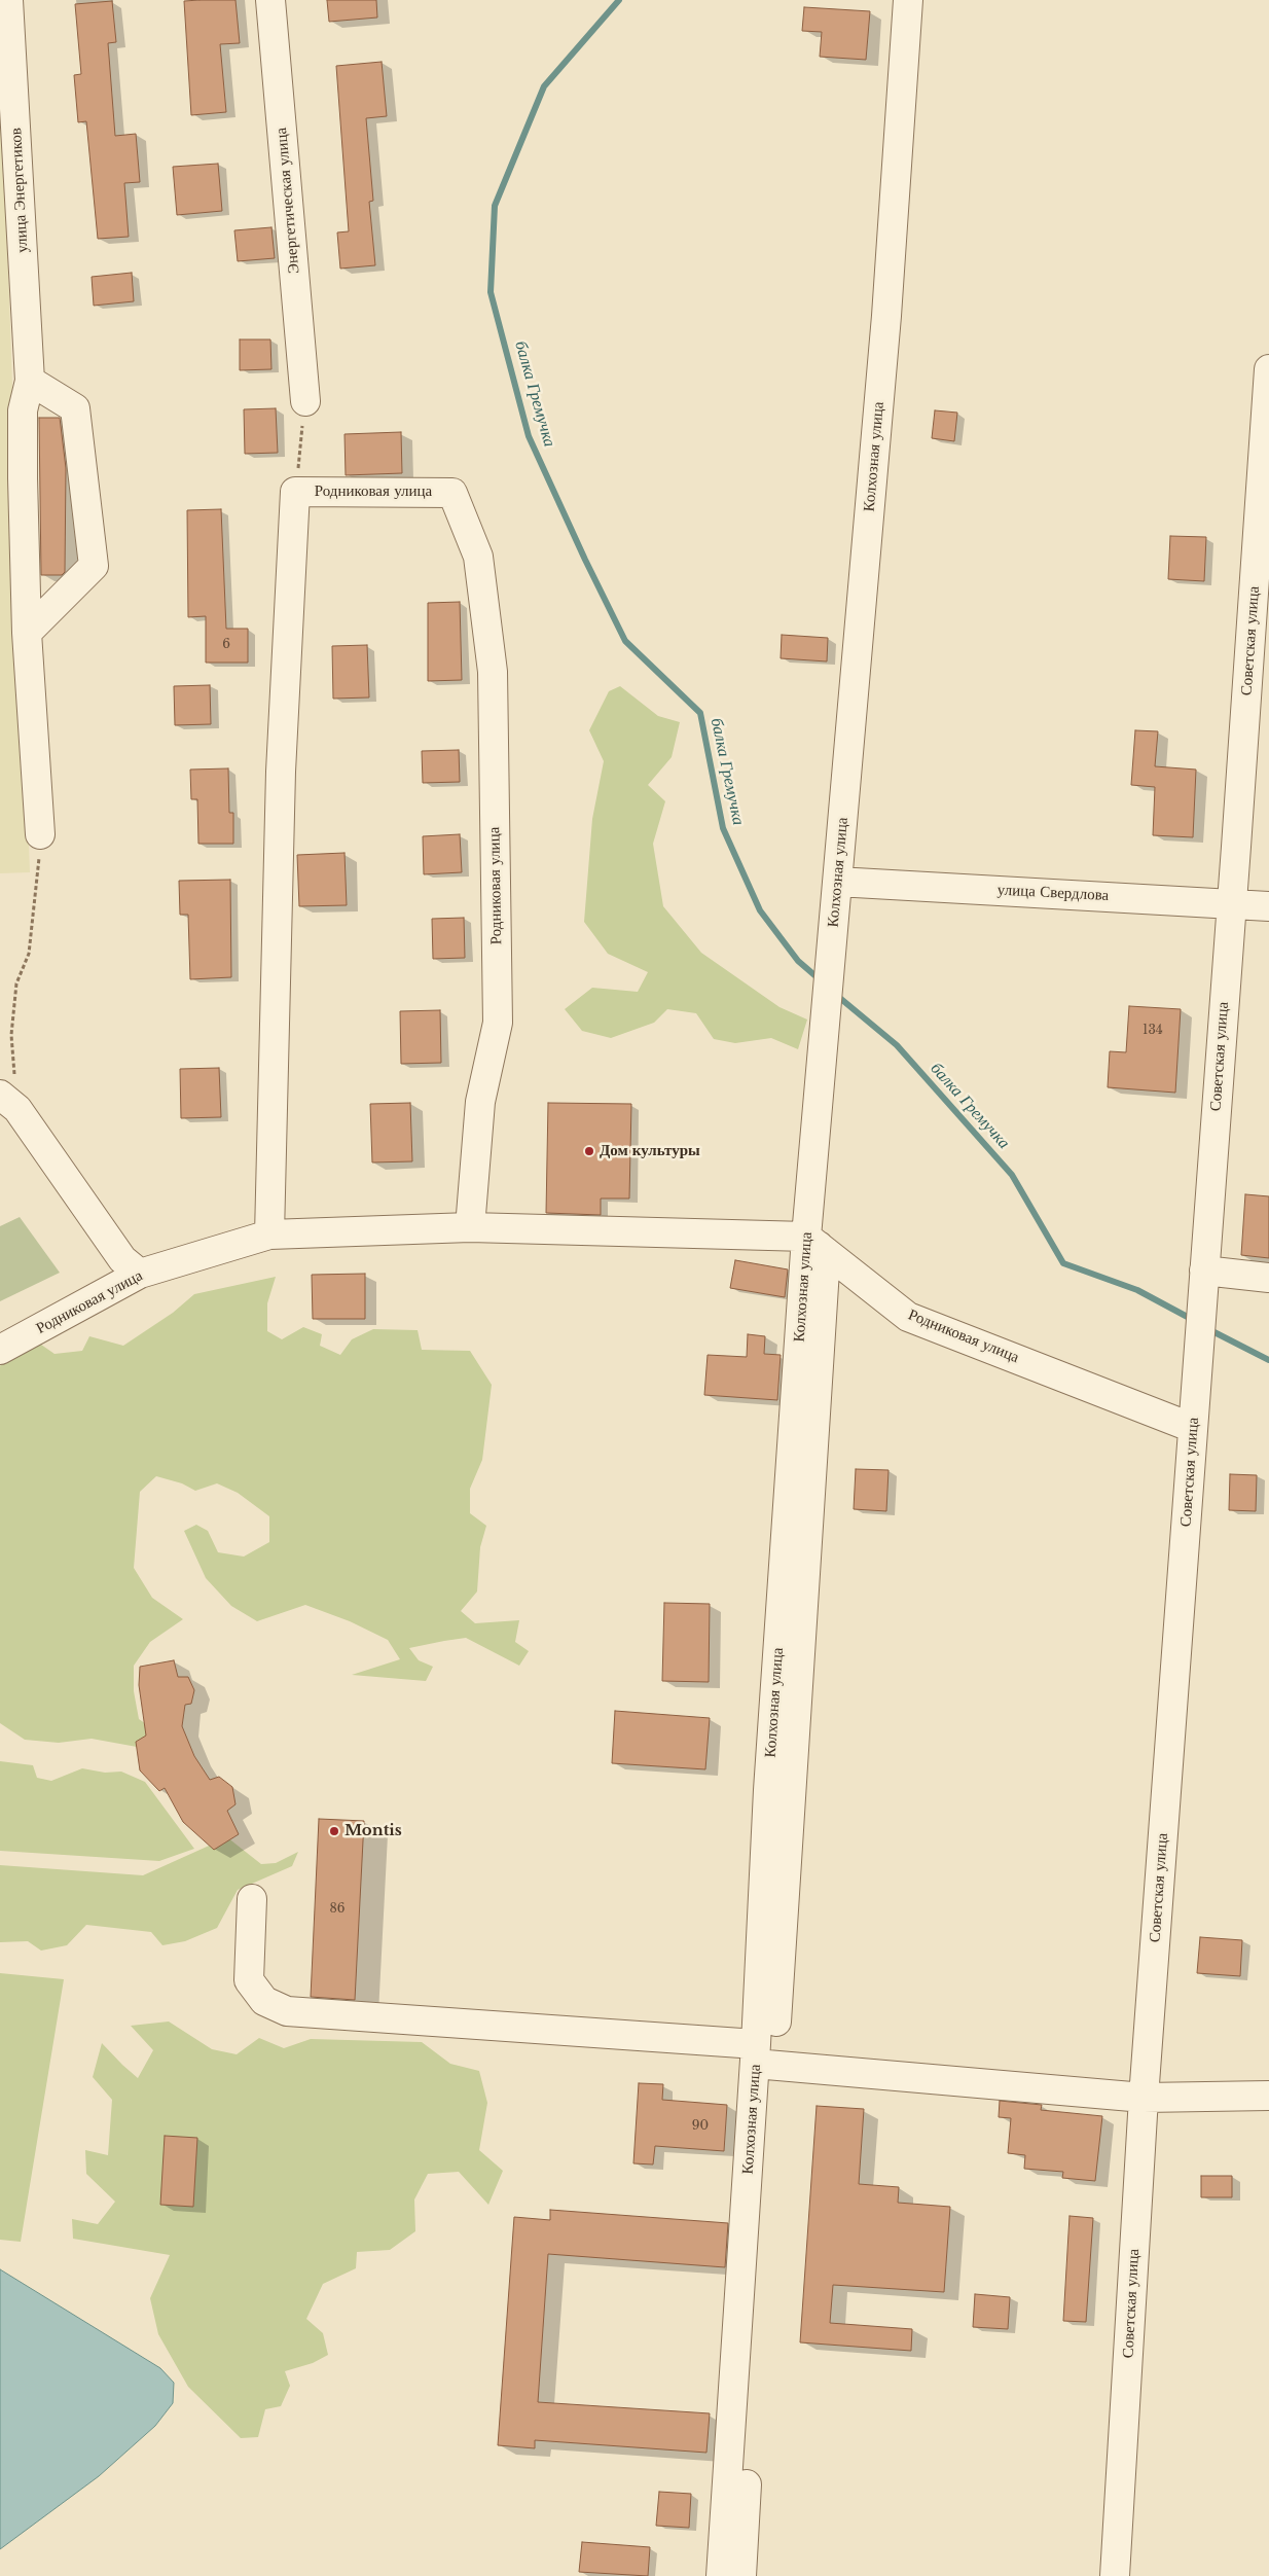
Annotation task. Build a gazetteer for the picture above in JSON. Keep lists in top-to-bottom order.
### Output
{
  "streets": {
    "street": [
      "улица Энергетиков",
      "Энергетическая улица",
      "Колхозная улица",
      "Родниковая улица",
      "Советская улица",
      "улица Свердлова"
    ]
  },
  "crossings": [
    ["Колхозная улица", "Родниковая улица"],
    ["Колхозная улица", "улица Свердлова"],
    ["Родниковая улица", "Советская улица"],
    ["Советская улица", "улица Свердлова"]
  ],
  "water": ["балка Гремучка"],
  "places": ["Дом культуры", "Montis"],
  "house_numbers": [
    "6",
    "134",
    "86",
    "90"
  ]
}
